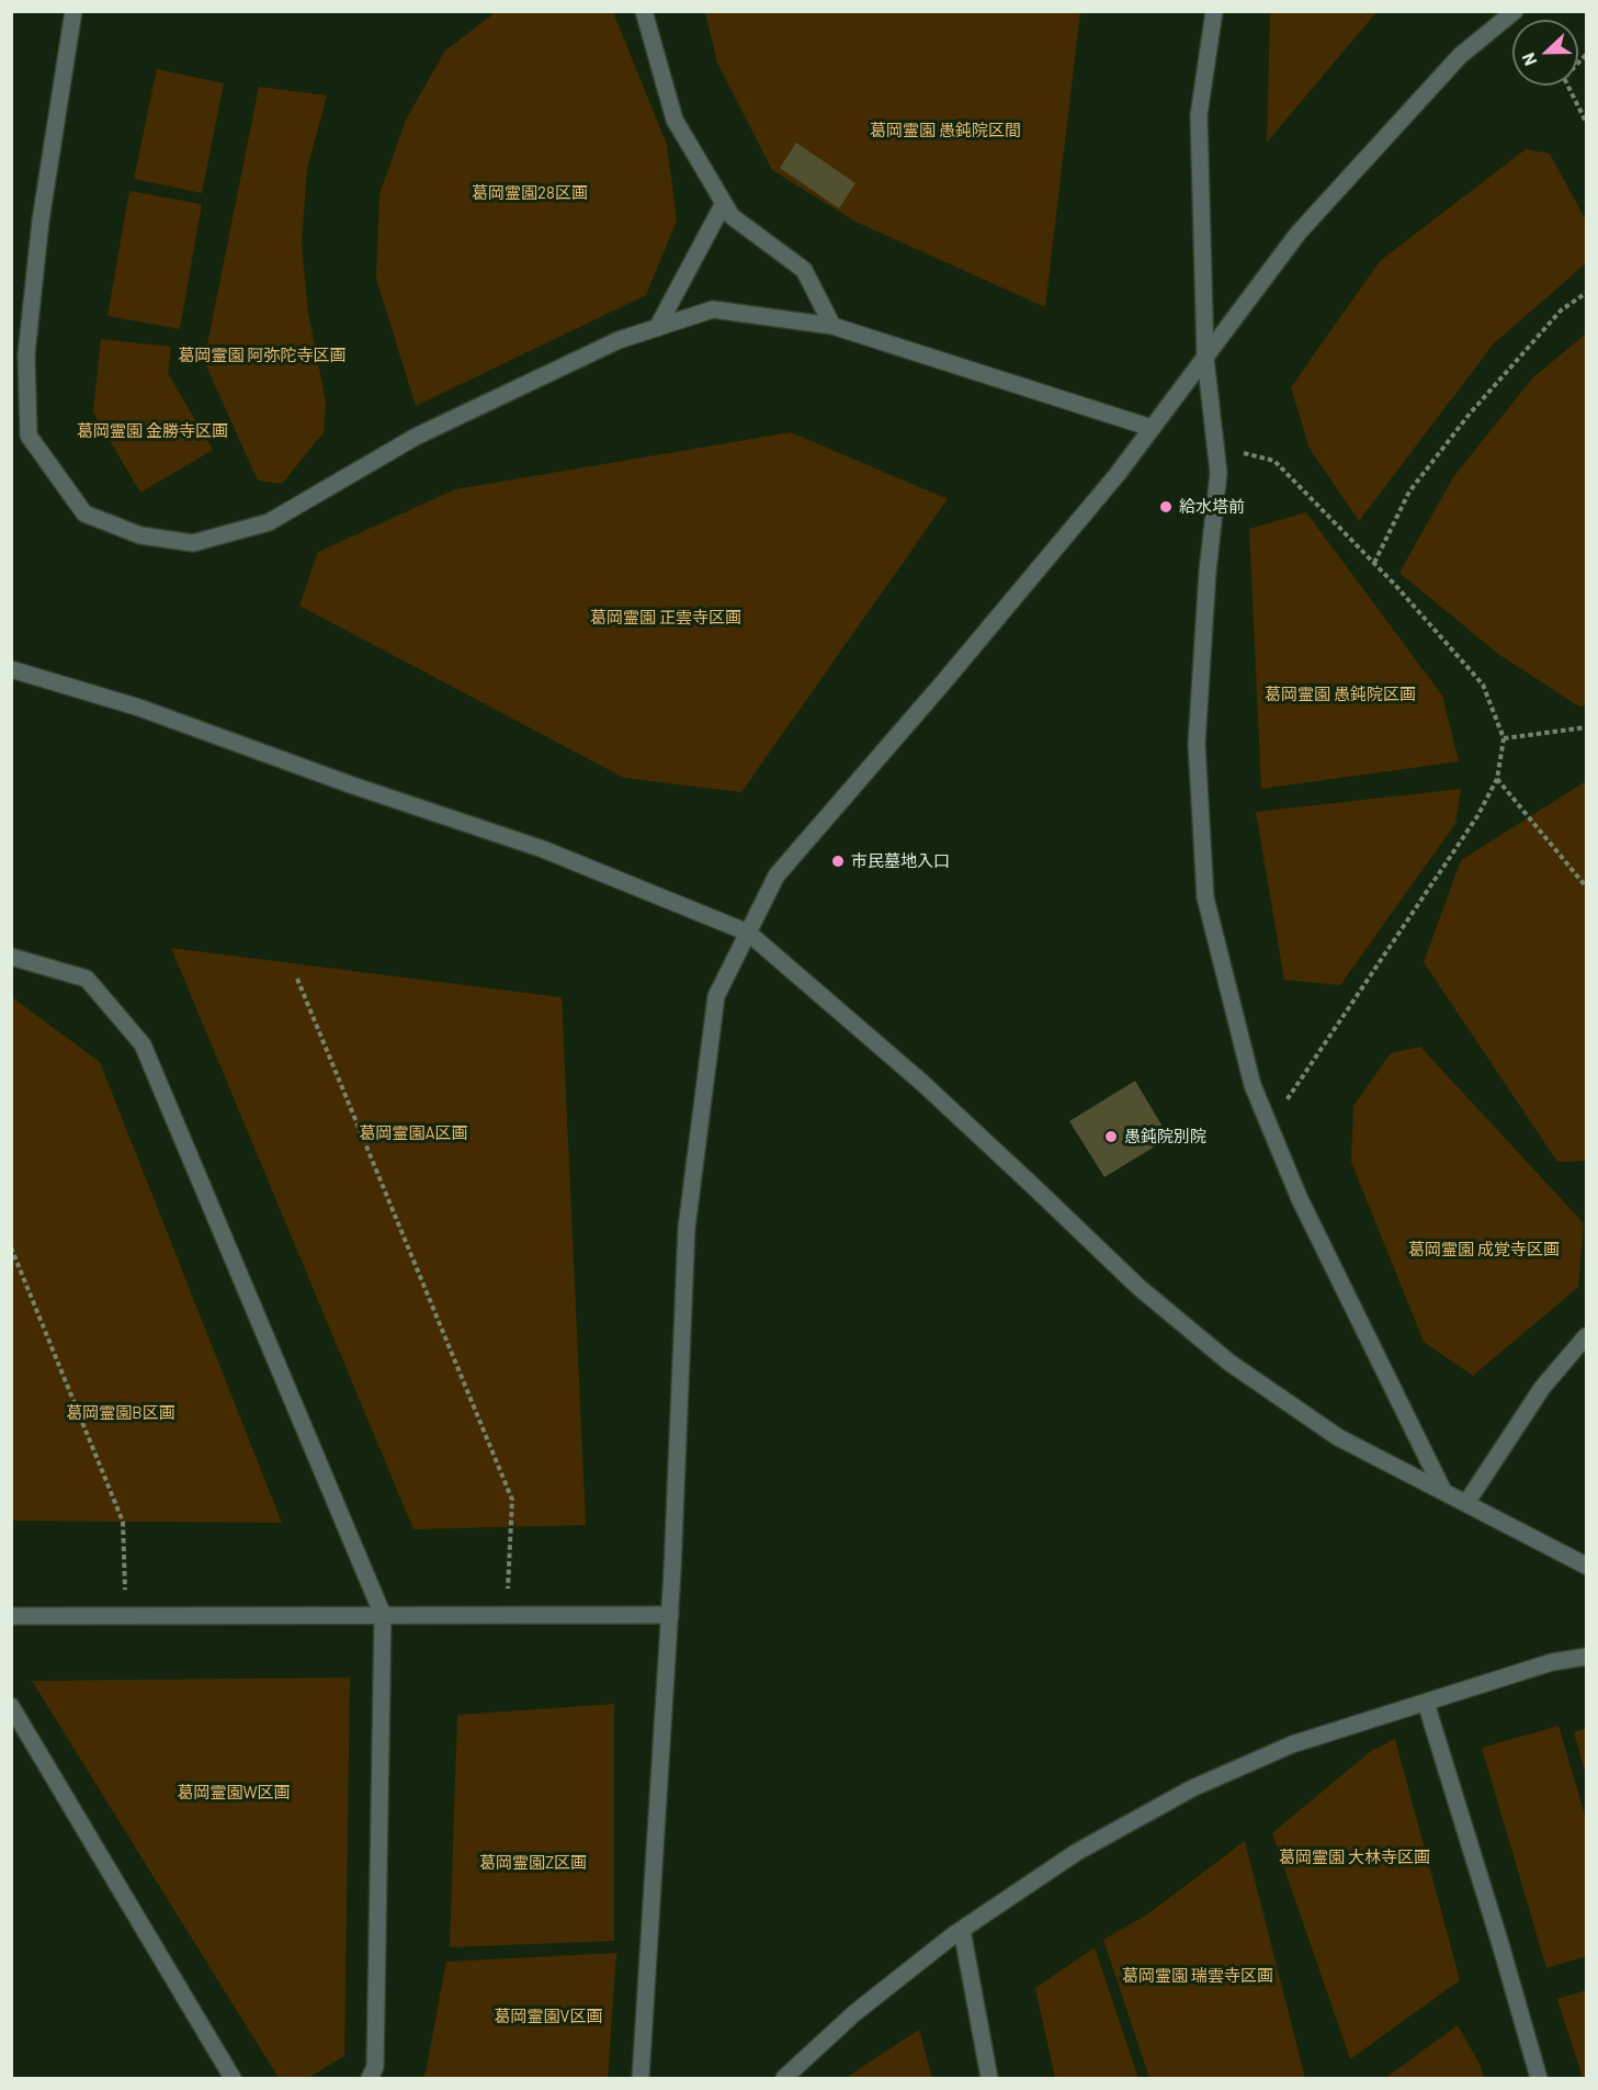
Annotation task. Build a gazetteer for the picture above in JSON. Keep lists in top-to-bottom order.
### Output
{
  "parks": [
    "葛岡霊園 愚鈍院区間",
    "葛岡霊園28区画",
    "葛岡霊園 阿弥陀寺区画",
    "葛岡霊園 金勝寺区画",
    "葛岡霊園 正雲寺区画",
    "葛岡霊園 愚鈍院区画",
    "葛岡霊園A区画",
    "葛岡霊園 成覚寺区画",
    "葛岡霊園B区画",
    "葛岡霊園W区画",
    "葛岡霊園 大林寺区画",
    "葛岡霊園Z区画",
    "葛岡霊園 瑞雲寺区画",
    "葛岡霊園V区画"
  ],
  "places": ["給水塔前", "市民墓地入口", "愚鈍院別院"],
  "north": "left"
}
